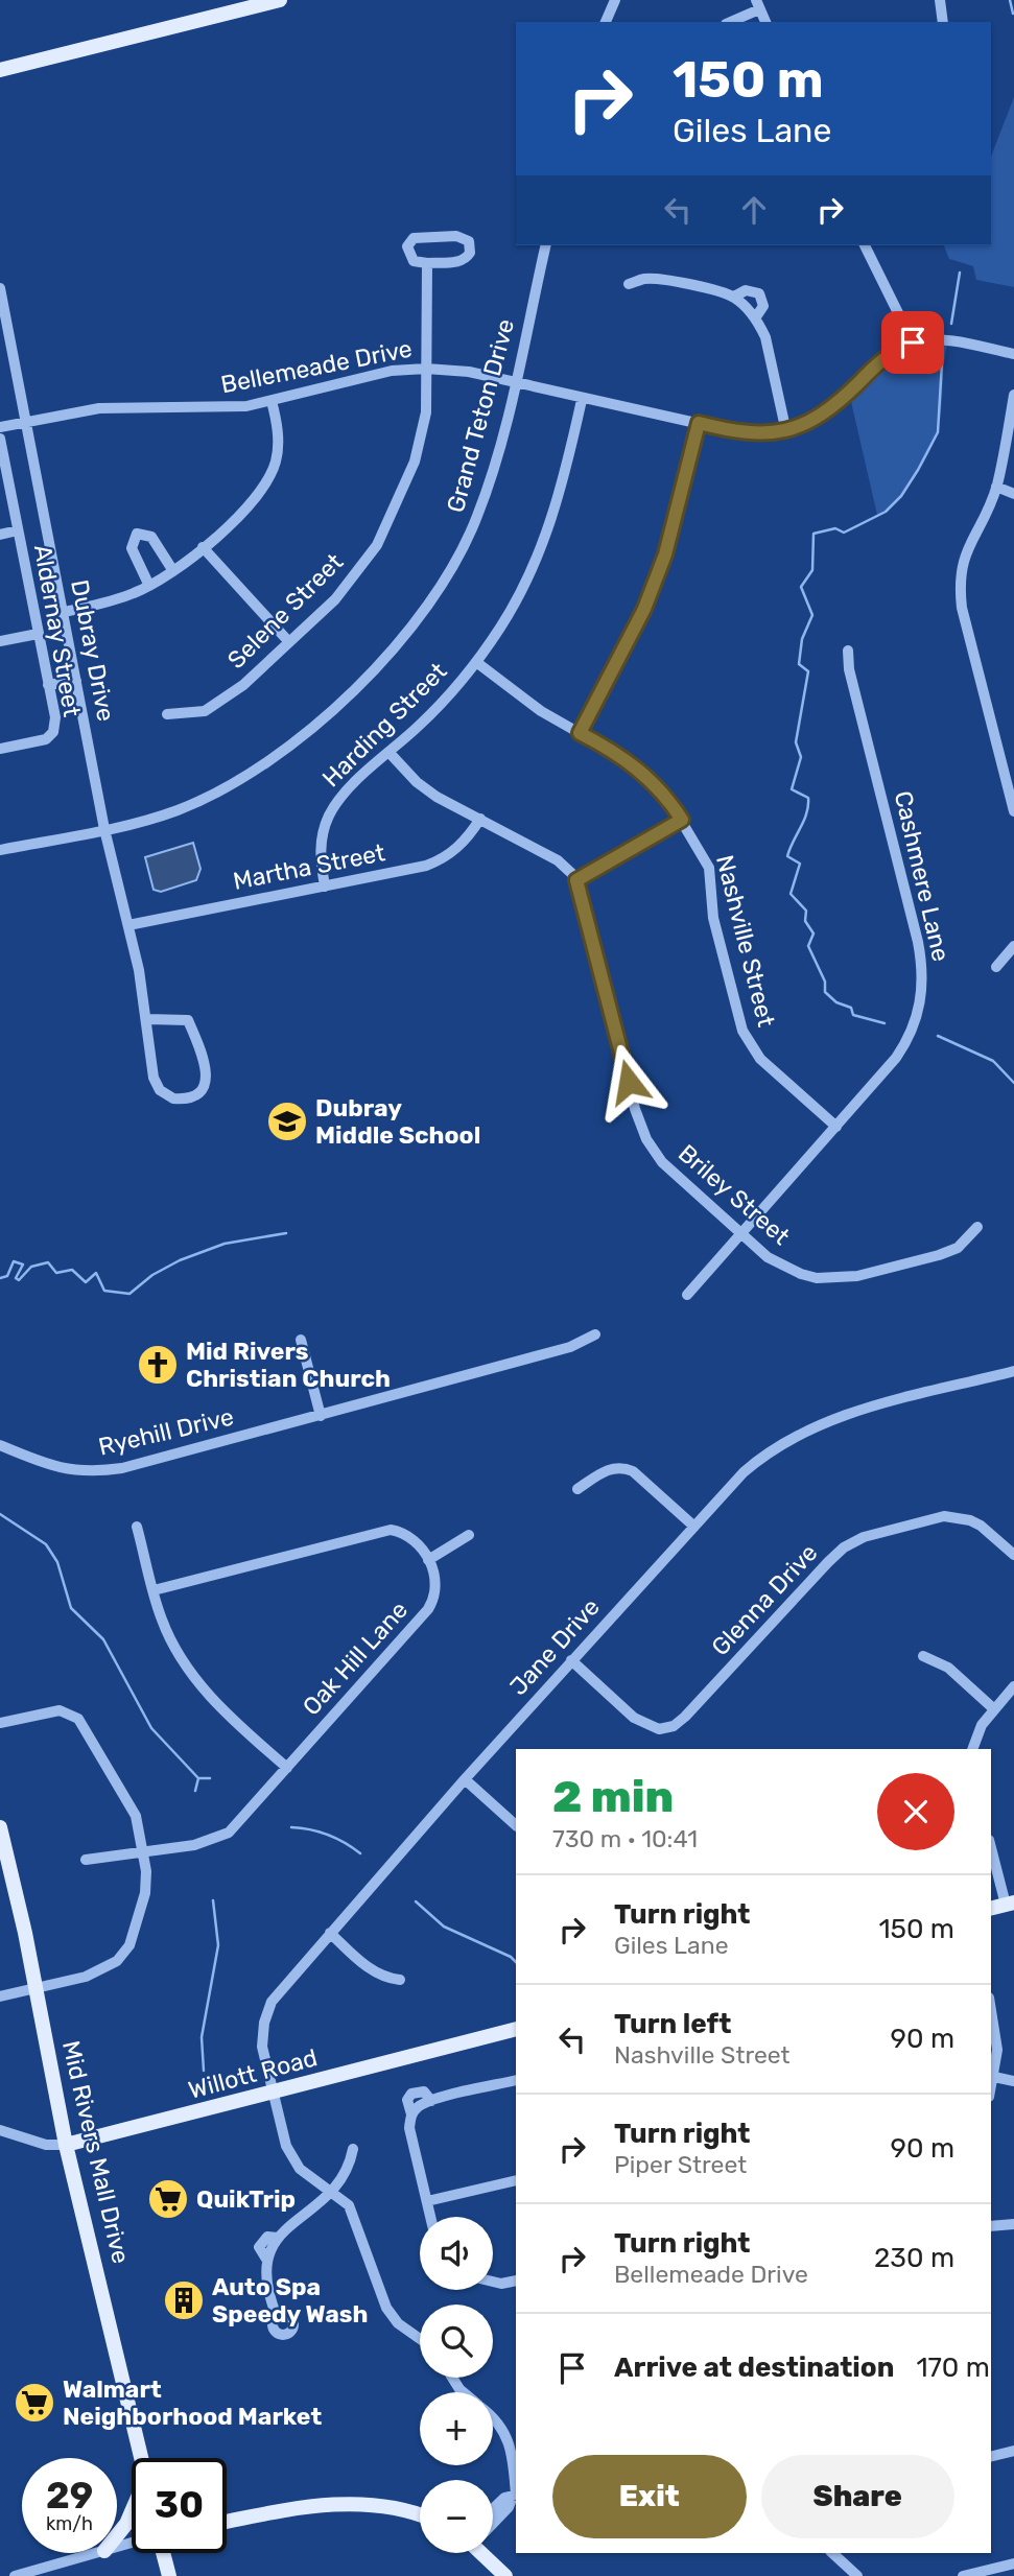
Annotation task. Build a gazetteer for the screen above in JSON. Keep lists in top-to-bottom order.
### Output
{
  "streets": {
    "main road": ["Willott Road", "Mid Rivers Mall Drive"],
    "street": [
      "Bellemeade Drive",
      "Grand Teton Drive",
      "Selene Street",
      "Aldernay Street",
      "Dubray Drive",
      "Harding Street",
      "Martha Street",
      "Cashmere Lane",
      "Nashville Street",
      "Briley Street",
      "Ryehill Drive",
      "Glenna Drive",
      "Jane Drive",
      "Oak Hill Lane"
    ]
  },
  "crossings": [
    ["Bellemeade Drive", "Grand Teton Drive"],
    ["Bellemeade Drive", "Selene Street"],
    ["Bellemeade Drive", "Dubray Drive"],
    ["Bellemeade Drive", "Harding Street"],
    ["Grand Teton Drive", "Dubray Drive"],
    ["Dubray Drive", "Martha Street"],
    ["Harding Street", "Martha Street"],
    ["Harding Street", "Nashville Street"],
    ["Cashmere Lane", "Nashville Street"],
    ["Cashmere Lane", "Briley Street"],
    ["Glenna Drive", "Jane Drive"],
    ["Jane Drive", "Willott Road"],
    ["Willott Road", "Mid Rivers Mall Drive"]
  ],
  "places": {
    "school or university": ["Dubray Middle School"],
    "church": ["Mid Rivers Christian Church"],
    "supermarket": ["QuikTrip", "Walmart Neighborhood Market"],
    "building": ["Auto Spa Speedy Wash"]
  },
  "page": {
    "turn": ["150 m", "Giles Lane"],
    "heading": ["2 min", "730 m · 10:41"],
    "list": [
      {
        "name": "Turn right",
        "note": "Giles Lane",
        "value": "150 m"
      },
      {
        "name": "Turn left",
        "note": "Nashville Street",
        "value": "90 m"
      },
      {
        "name": "Turn right",
        "note": "Piper Street",
        "value": "90 m"
      },
      {
        "name": "Turn right",
        "note": "Bellemeade Drive",
        "value": "230 m"
      },
      {
        "name": "Arrive at destination",
        "value": "170 m"
      }
    ],
    "map_buttons": ["+", "−"],
    "buttons": ["Exit", "Share"],
    "speed": "29 km/h",
    "limit": "30"
  }
}
